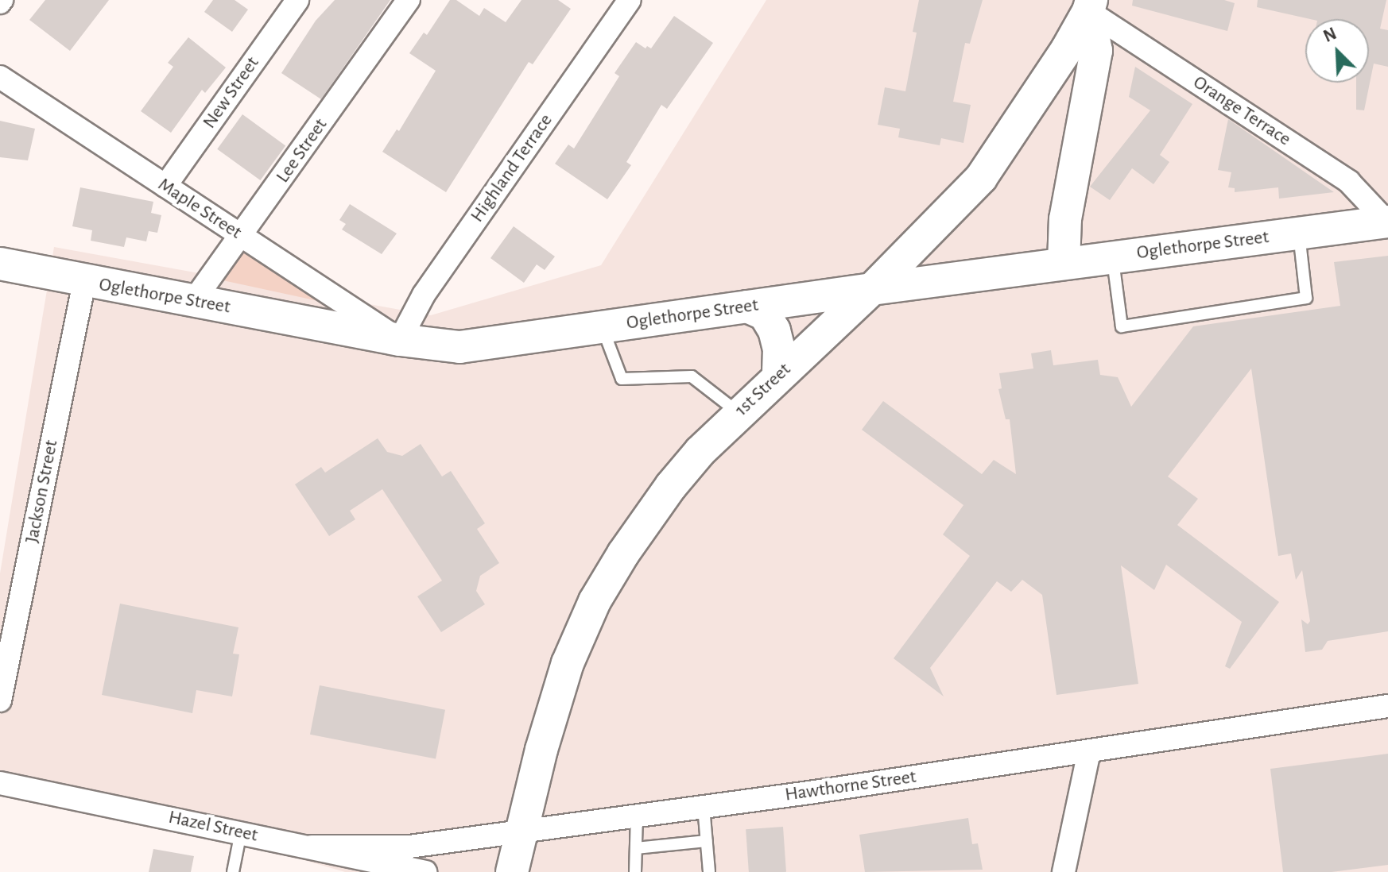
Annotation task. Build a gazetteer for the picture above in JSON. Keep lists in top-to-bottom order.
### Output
{
  "streets": {
    "street": [
      "New Street",
      "Orange Terrace",
      "Lee Street",
      "Highland Terrace",
      "Maple Street",
      "Oglethorpe Street",
      "1st Street",
      "Jackson Street",
      "Hawthorne Street",
      "Hazel Street"
    ]
  },
  "crossings": [
    ["New Street", "Maple Street"],
    ["Orange Terrace", "Oglethorpe Street"],
    ["Orange Terrace", "1st Street"],
    ["Lee Street", "Maple Street"],
    ["Lee Street", "Oglethorpe Street"],
    ["Highland Terrace", "Maple Street"],
    ["Highland Terrace", "Oglethorpe Street"],
    ["Maple Street", "Oglethorpe Street"],
    ["Oglethorpe Street", "1st Street"],
    ["Oglethorpe Street", "Jackson Street"],
    ["1st Street", "Hawthorne Street"],
    ["Hawthorne Street", "Hazel Street"]
  ],
  "north": "top left"
}
